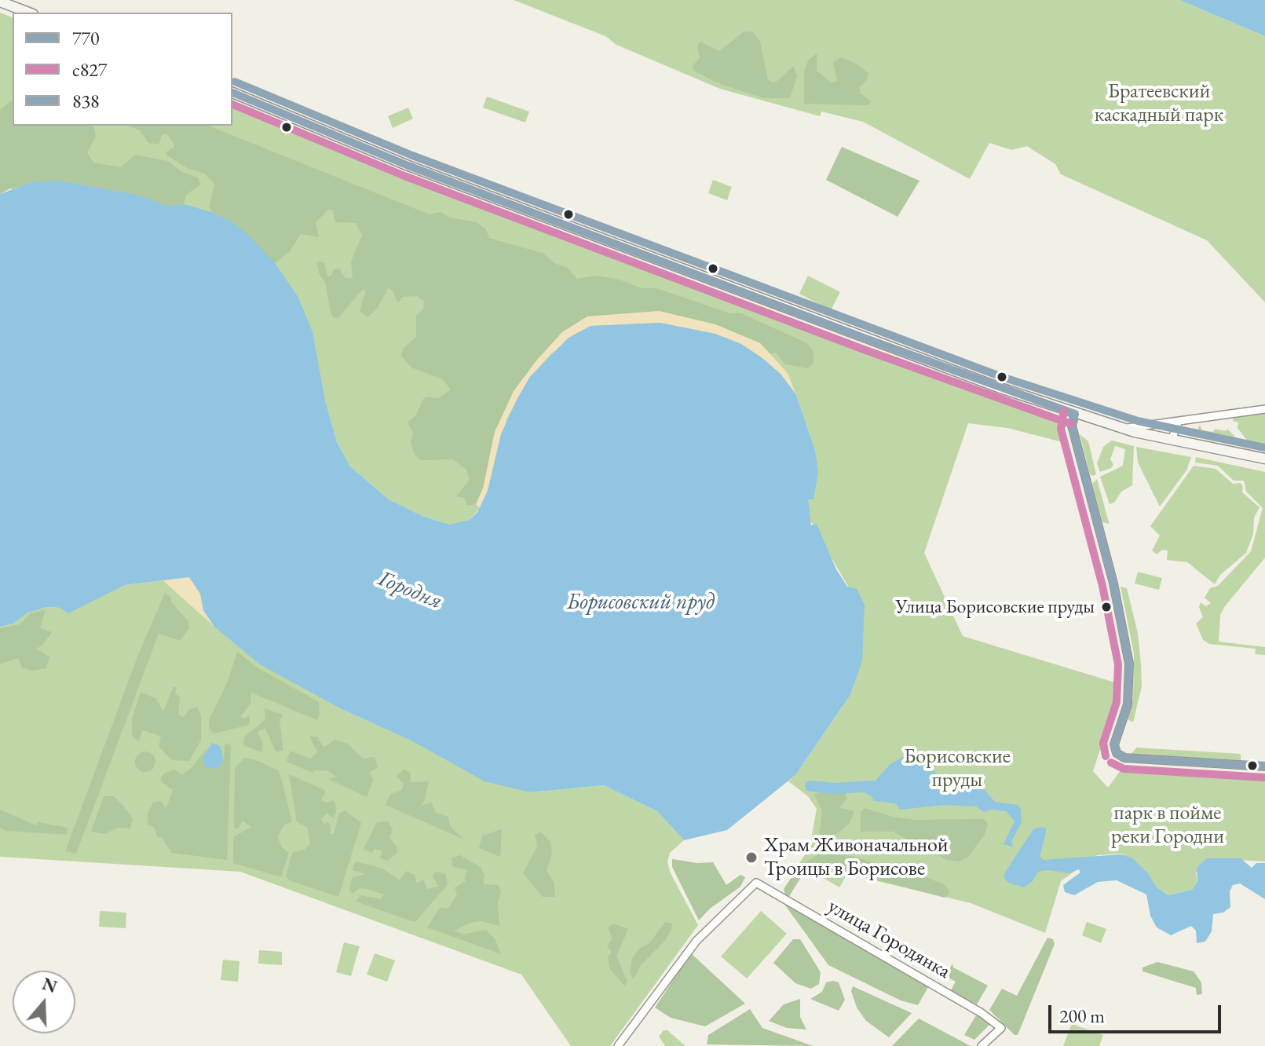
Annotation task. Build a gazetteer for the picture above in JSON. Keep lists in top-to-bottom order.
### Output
{
  "streets": {
    "street": ["улица Городянка"]
  },
  "water": ["Городня", "Борисовский пруд"],
  "parks": ["Братеевский каскадный парк", "Борисовские пруды", "парк в пойме реки Городни"],
  "places": ["Улица Борисовские пруды", "Храм Живоначальной Троицы в Борисове"],
  "lines": ["transit line 838", "transit line 770", "transit line с827"],
  "legend": ["770", "с827", "838"],
  "scale_bar": "200 m",
  "north": "top"
}
